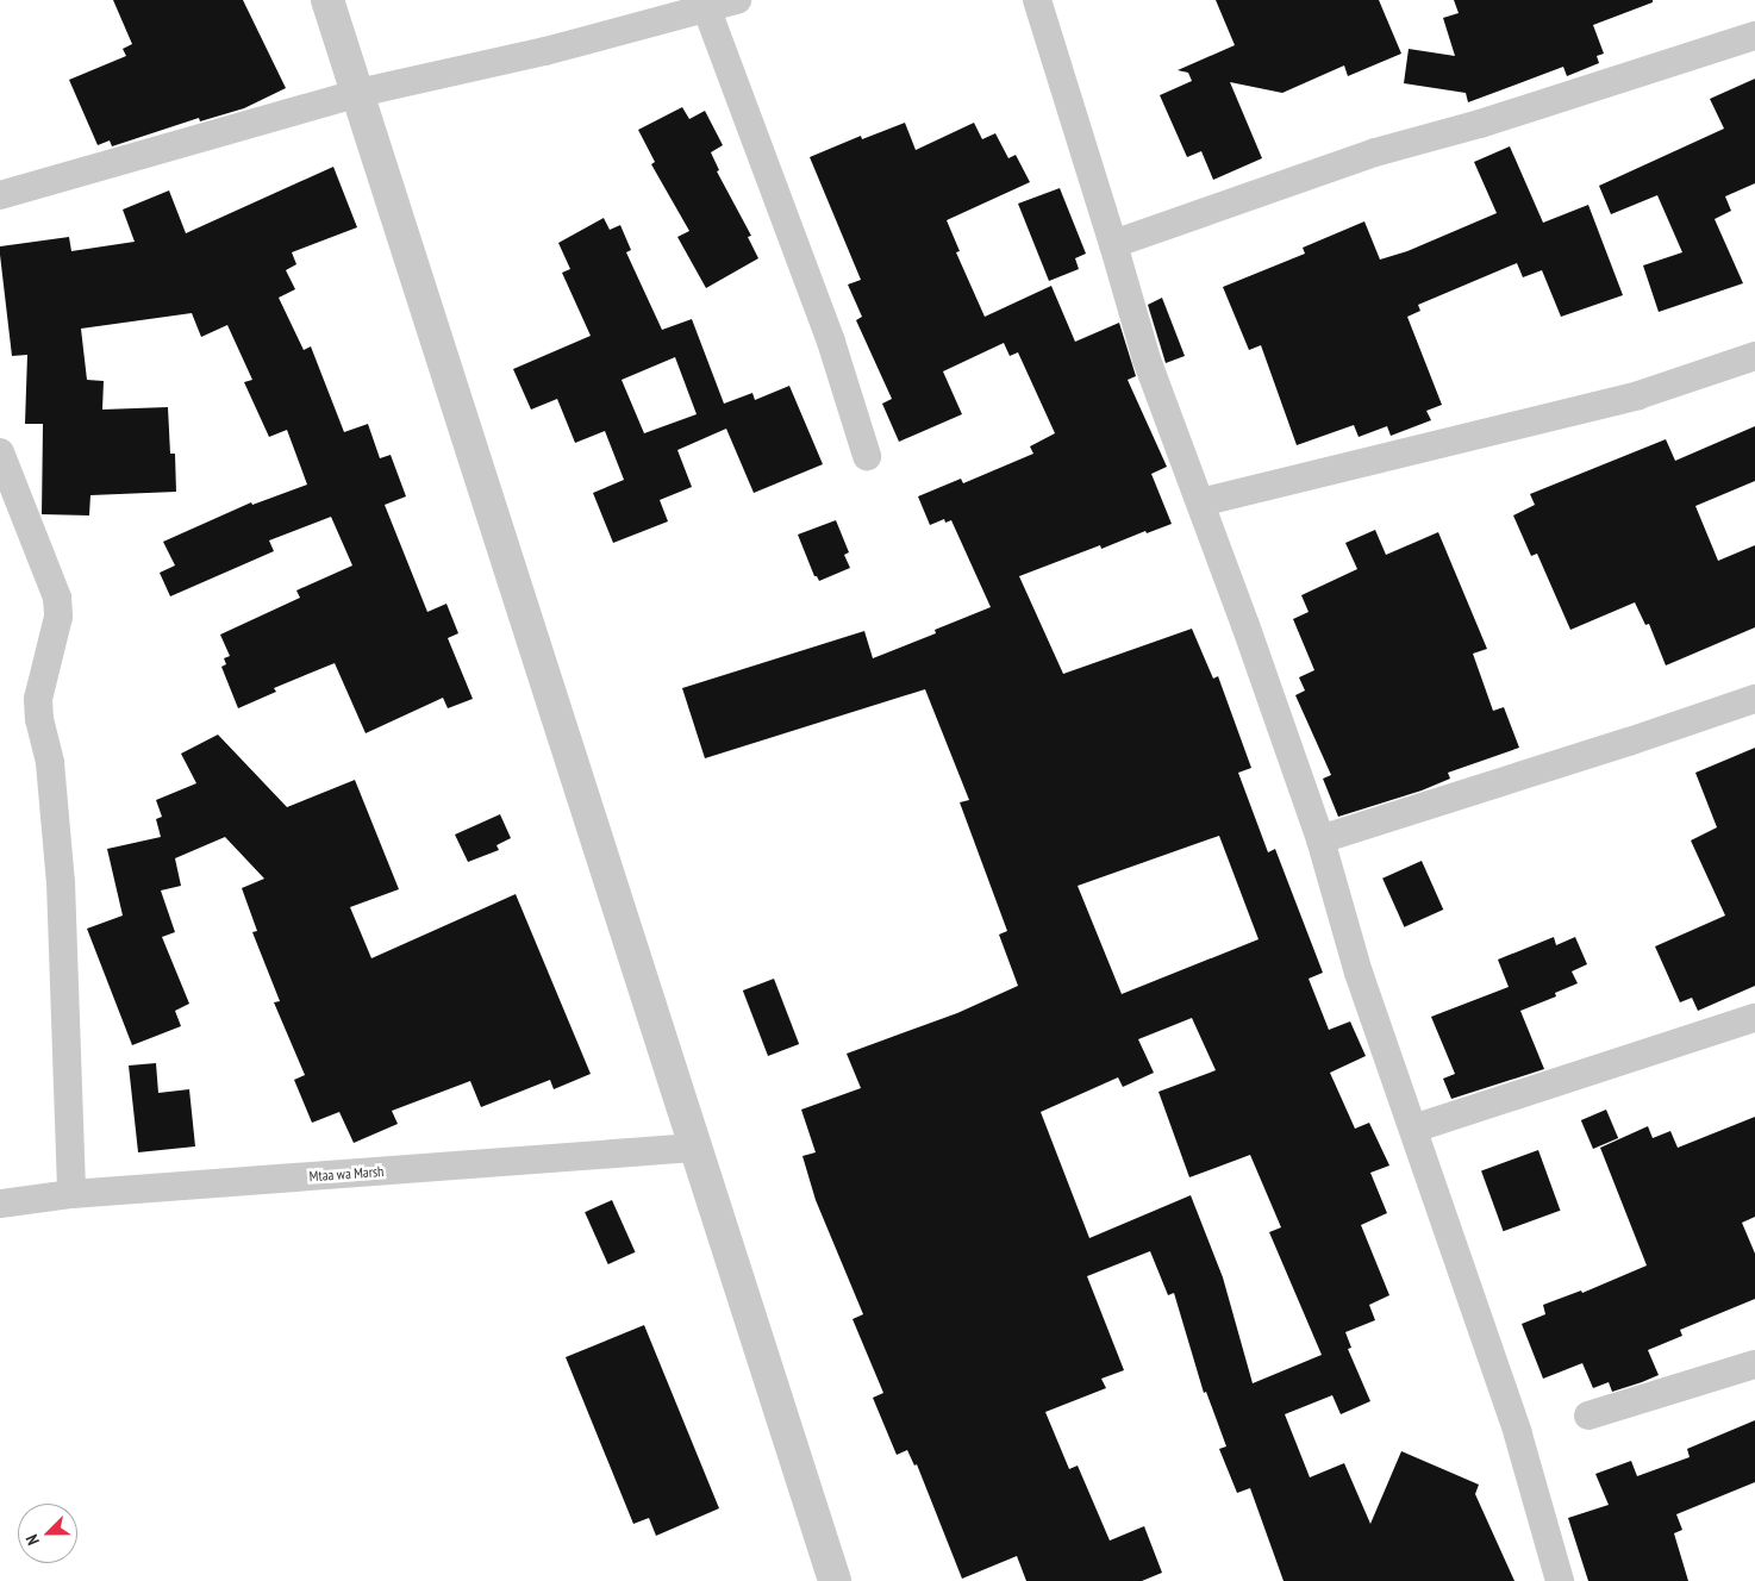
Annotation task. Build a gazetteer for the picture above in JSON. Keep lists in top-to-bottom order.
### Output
{
  "streets": {
    "street": ["Mtaa wa Marsh"]
  },
  "north": "bottom left"
}
